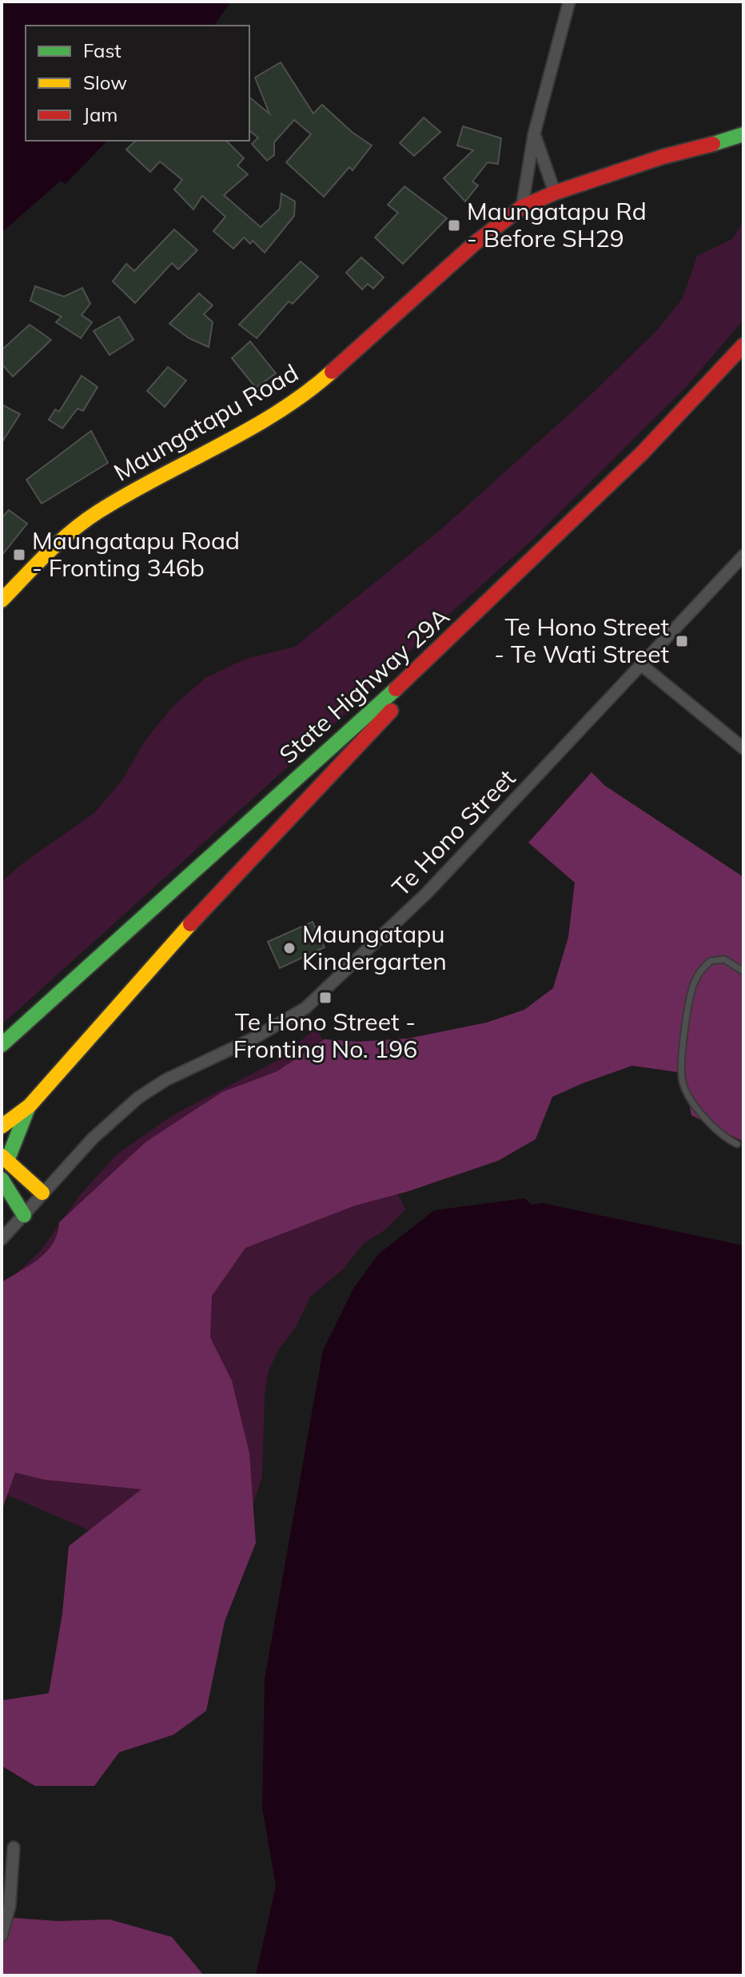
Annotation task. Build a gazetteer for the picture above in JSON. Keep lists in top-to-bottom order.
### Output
{
  "streets": {
    "main road": ["Maungatapu Road", "State Highway 29A"],
    "street": ["Te Hono Street"]
  },
  "places": {
    "transit": [
      "Maungatapu Rd - Before SH29",
      "Maungatapu Road - Fronting 346b",
      "Te Hono Street - Te Wati Street",
      "Te Hono Street - Fronting No. 196"
    ],
    "other": ["Maungatapu Kindergarten"]
  },
  "legend": ["Fast", "Slow", "Jam"]
}
